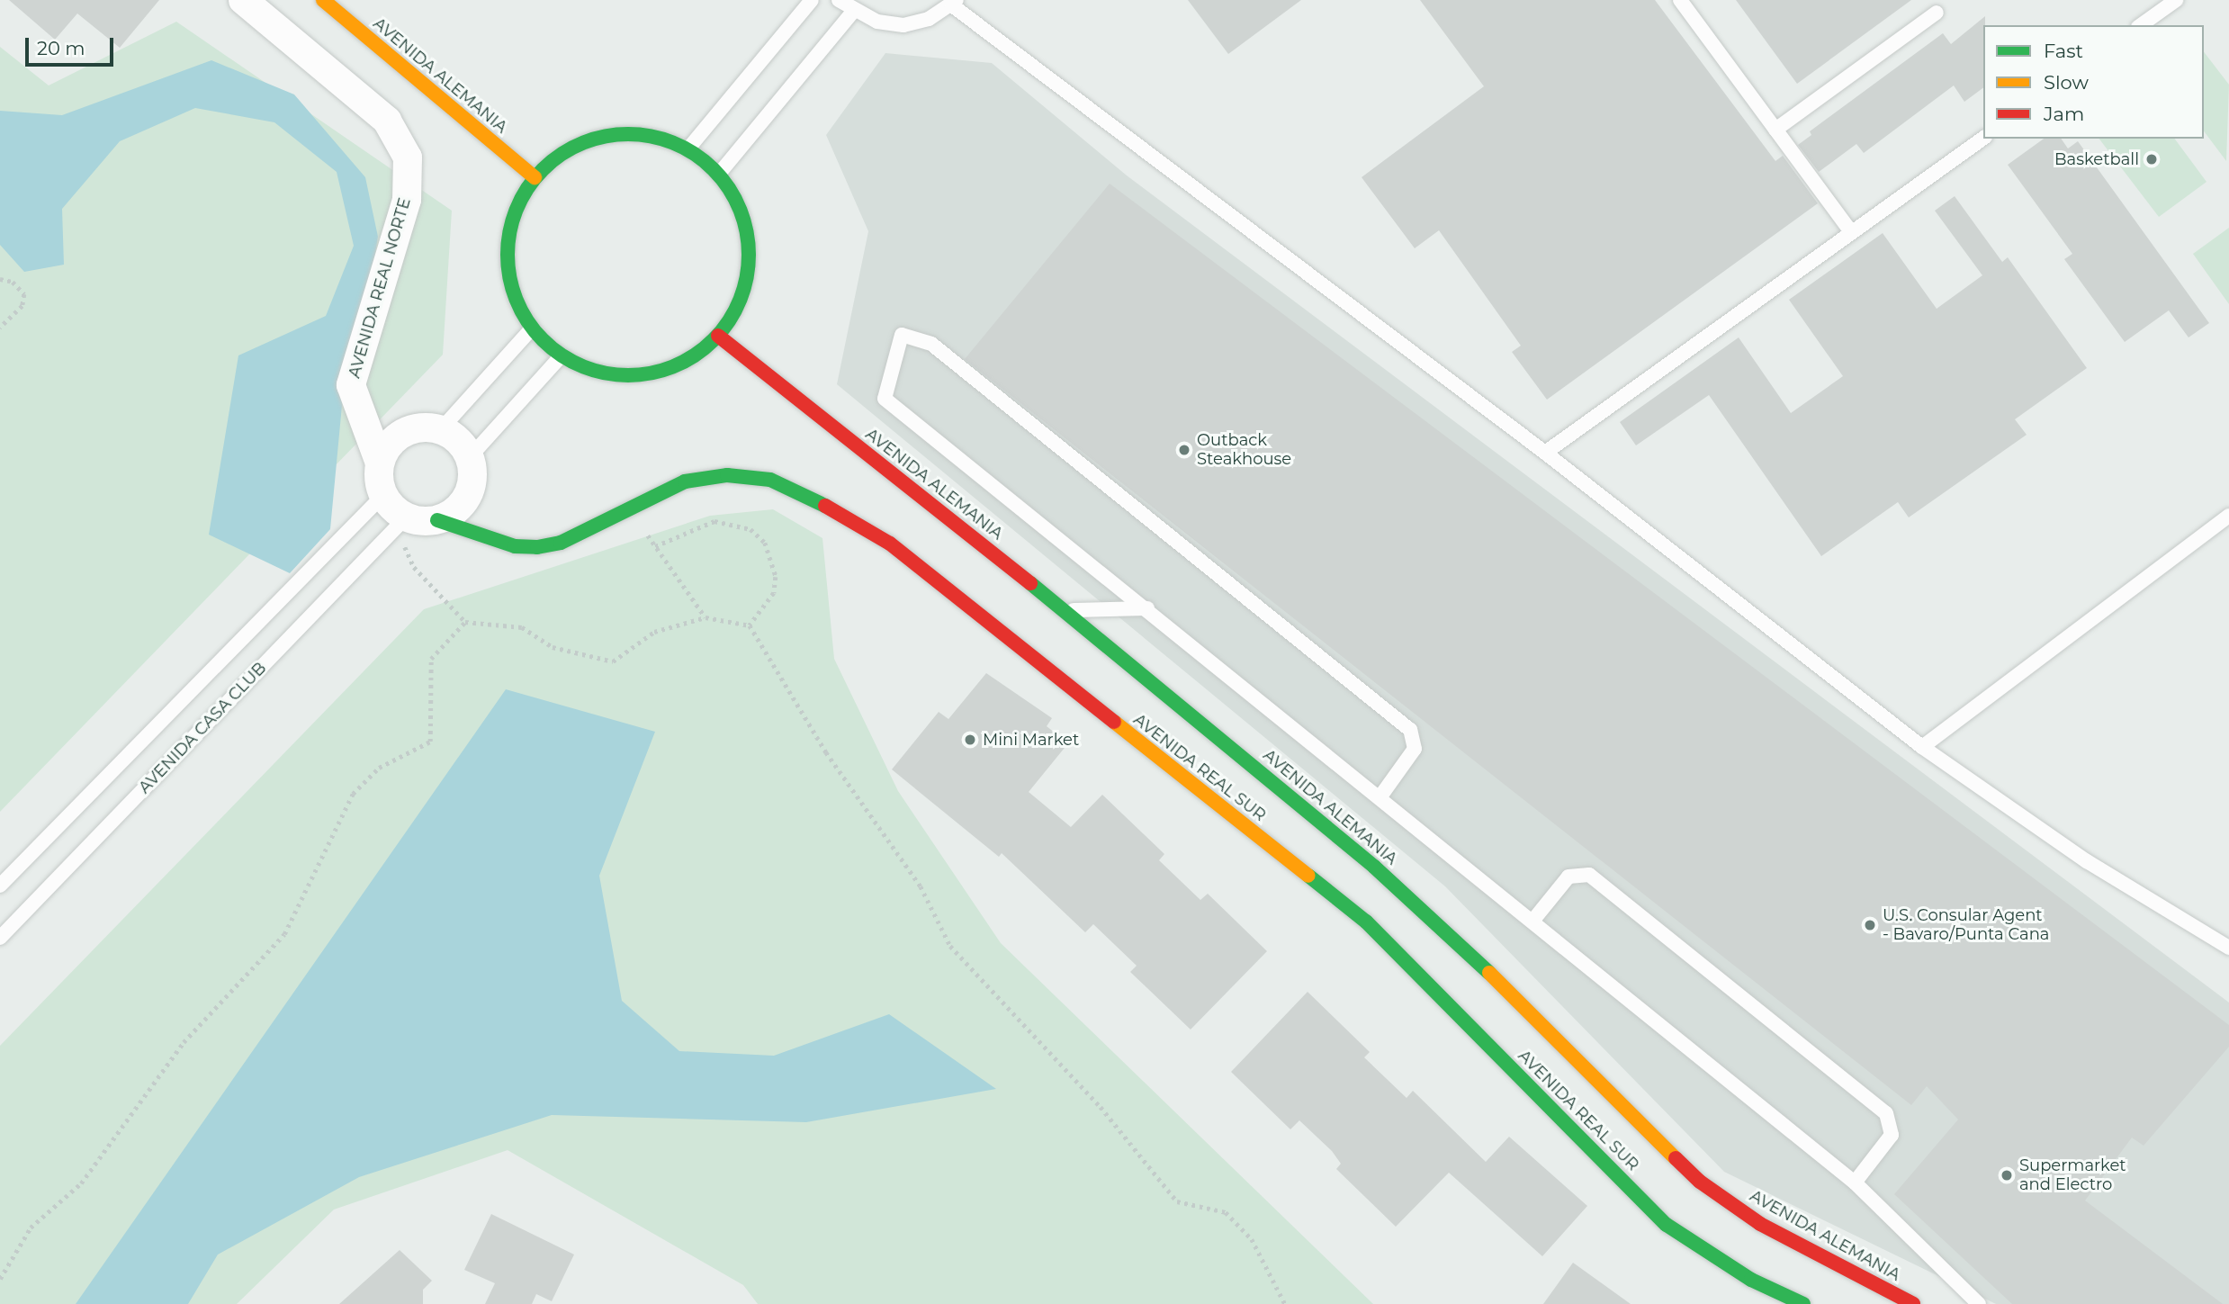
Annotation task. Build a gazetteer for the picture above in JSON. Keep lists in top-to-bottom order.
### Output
{
  "streets": {
    "street": ["AVENIDA ALEMANIA", "AVENIDA REAL NORTE", "AVENIDA REAL SUR"],
    "lane": ["AVENIDA CASA CLUB"]
  },
  "crossings": [
    ["AVENIDA REAL NORTE", "AVENIDA CASA CLUB"],
    ["AVENIDA REAL NORTE", "AVENIDA REAL SUR"],
    ["AVENIDA CASA CLUB", "AVENIDA REAL SUR"]
  ],
  "places": [
    "Basketball",
    "Outback Steakhouse",
    "Mini Market",
    "U.S. Consular Agent - Bavaro/Punta Cana",
    "Supermarket and Electro"
  ],
  "legend": ["Fast", "Slow", "Jam"],
  "scale_bar": "20 m"
}
